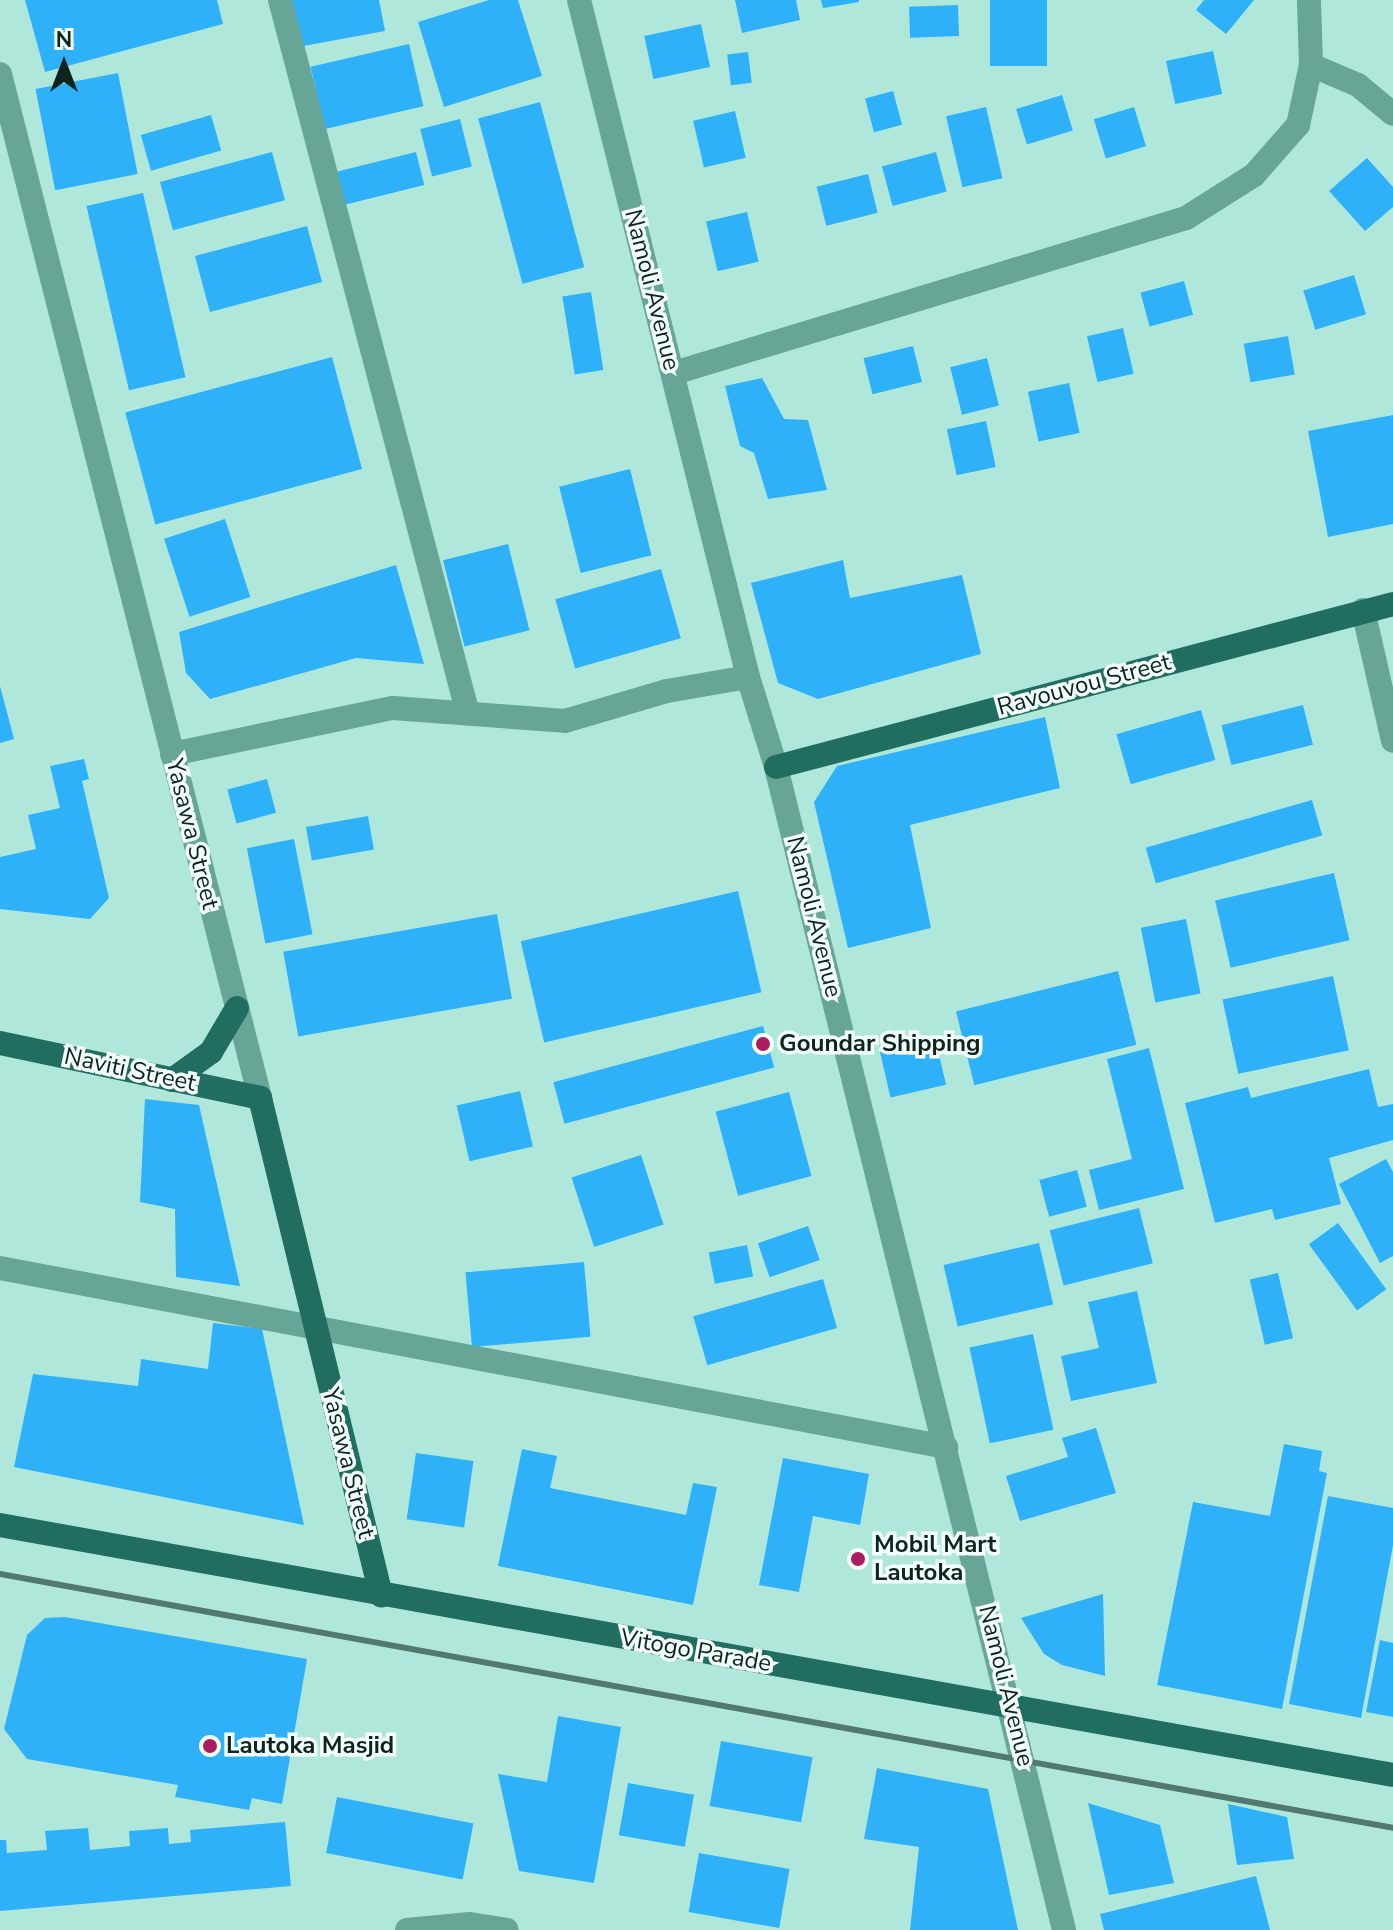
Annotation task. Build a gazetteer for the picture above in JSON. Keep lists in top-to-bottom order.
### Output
{
  "streets": {
    "main road": [
      "Ravouvou Street",
      "Yasawa Street",
      "Naviti Street",
      "Vitogo Parade"
    ],
    "street": ["Namoli Avenue"]
  },
  "crossings": [
    ["Namoli Avenue", "Ravouvou Street"],
    ["Namoli Avenue", "Vitogo Parade"],
    ["Yasawa Street", "Naviti Street"],
    ["Yasawa Street", "Vitogo Parade"]
  ],
  "places": ["Goundar Shipping", "Mobil Mart Lautoka", "Lautoka Masjid"],
  "north": "top"
}
